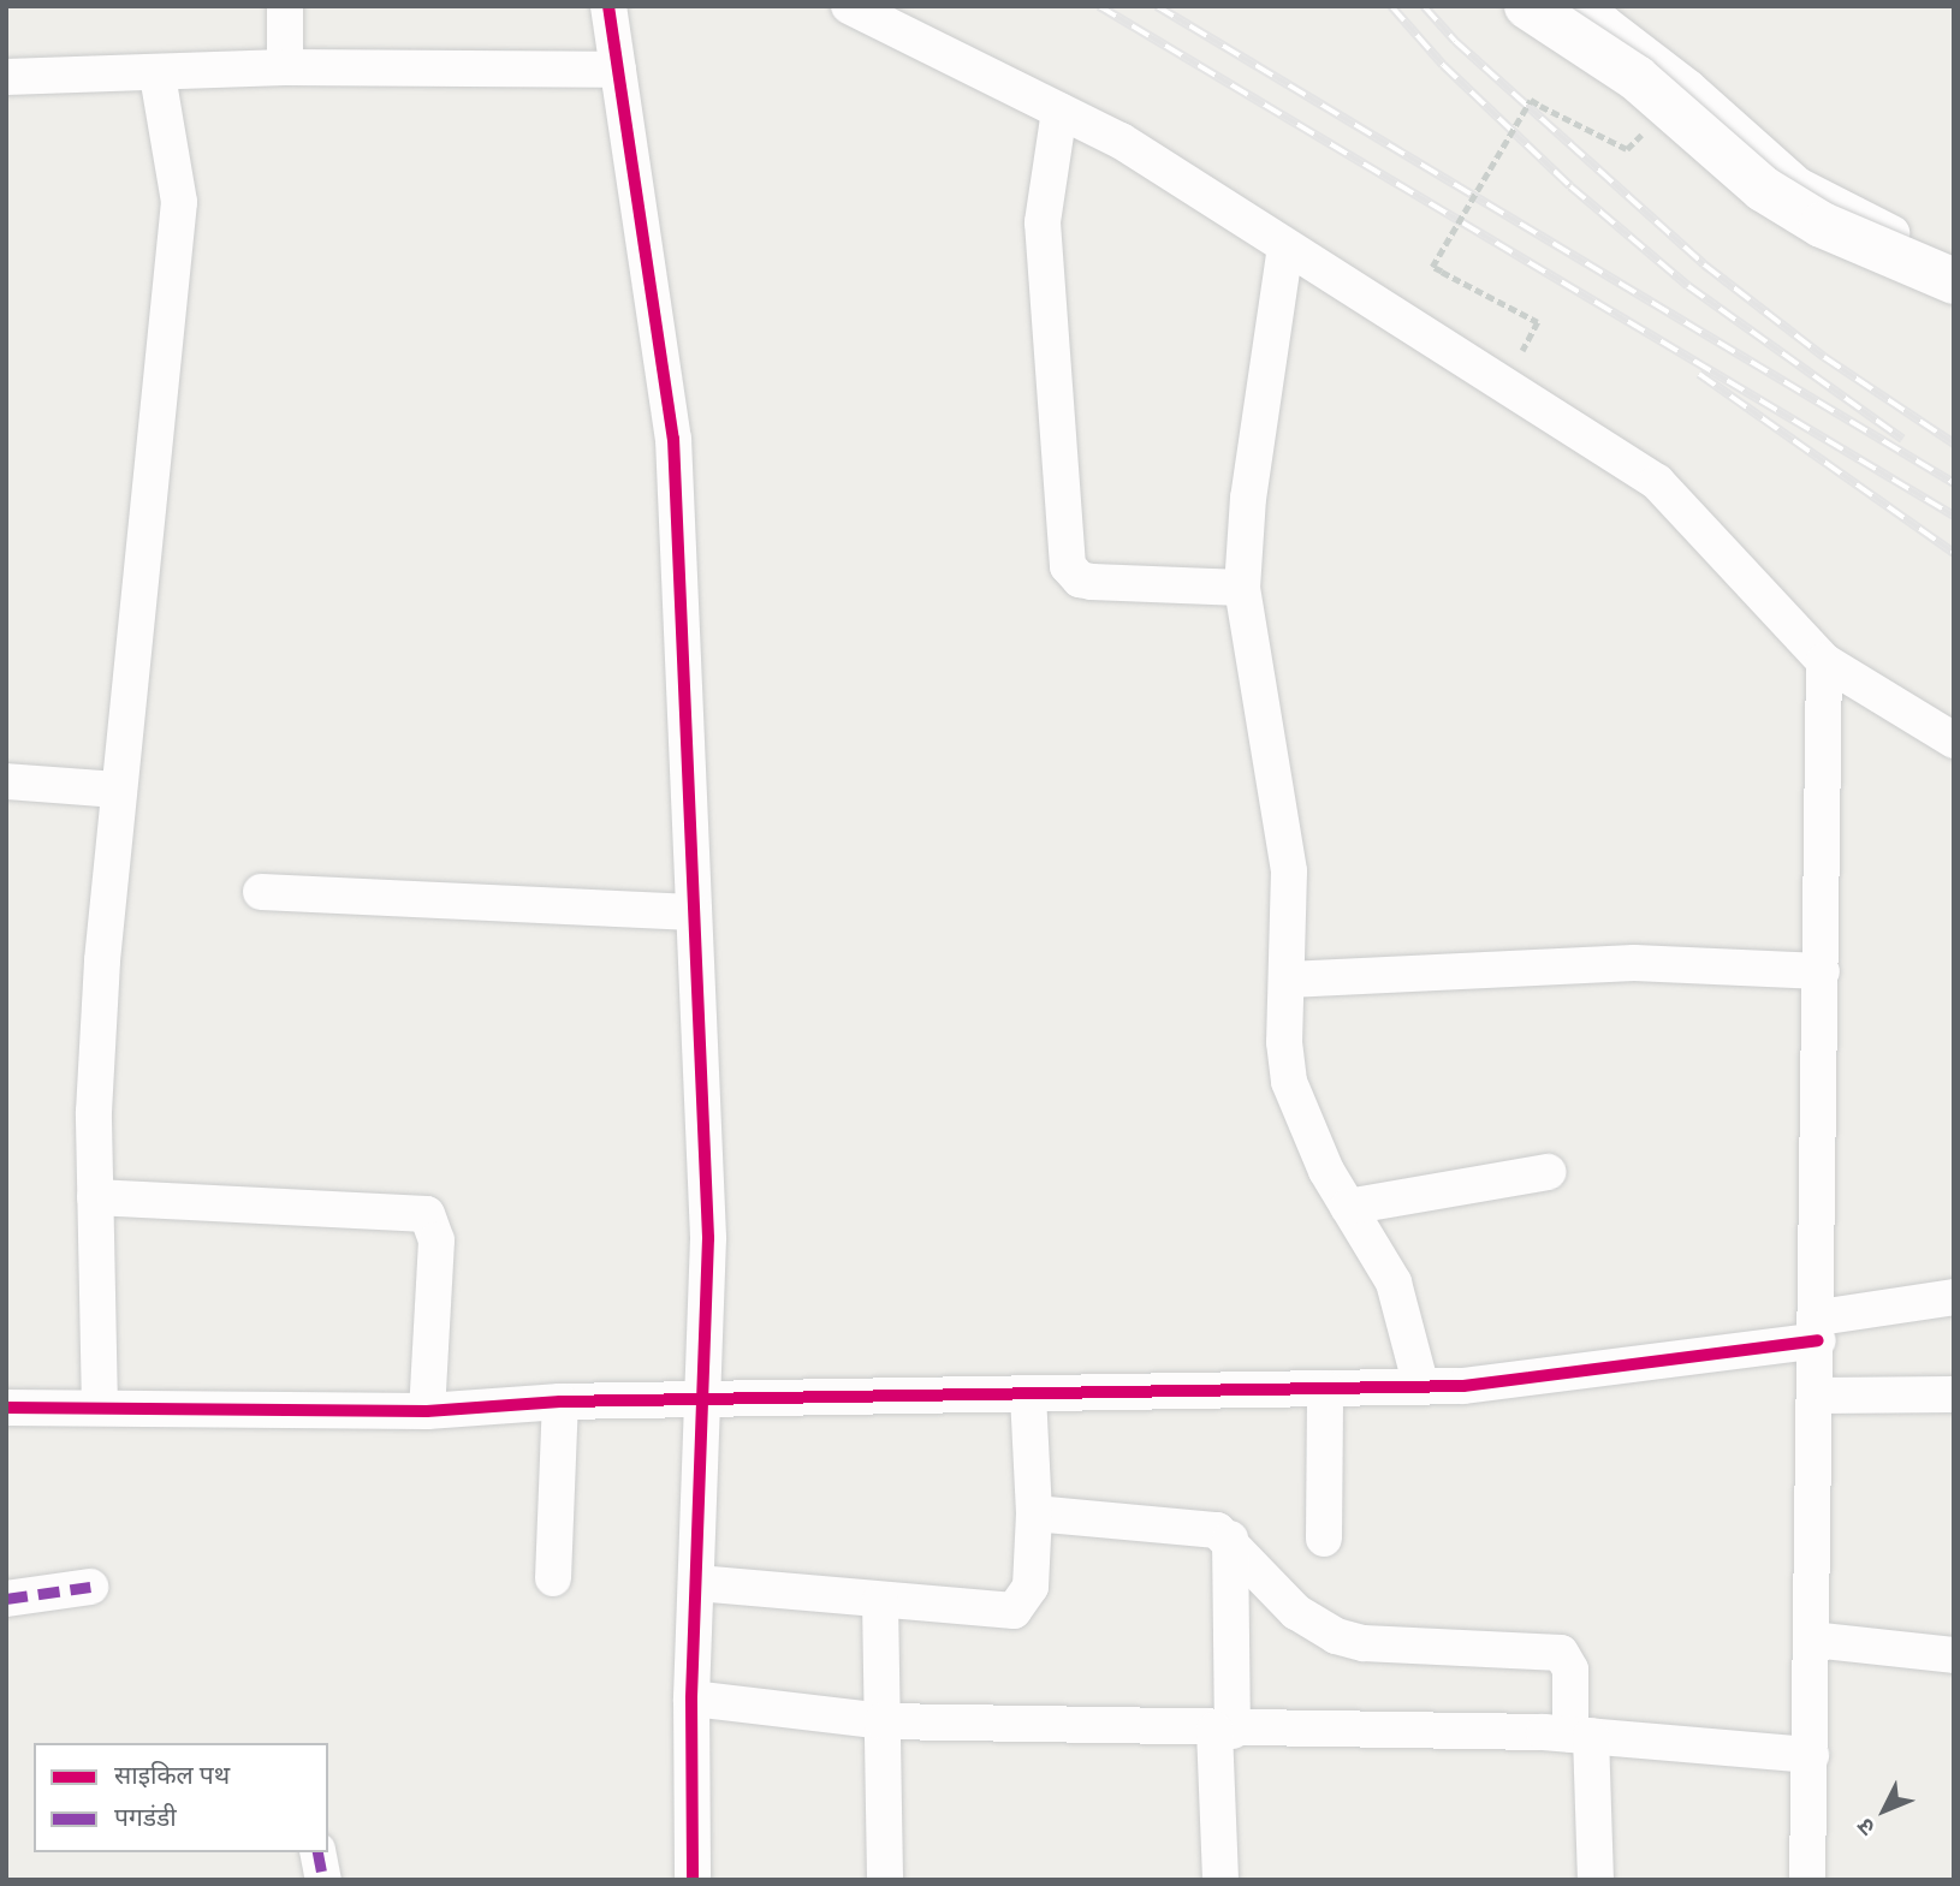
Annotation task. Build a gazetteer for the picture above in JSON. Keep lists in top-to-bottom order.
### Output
{
  "legend": ["साइकिल पथ", "पगडंडी"],
  "north": "bottom left"
}
